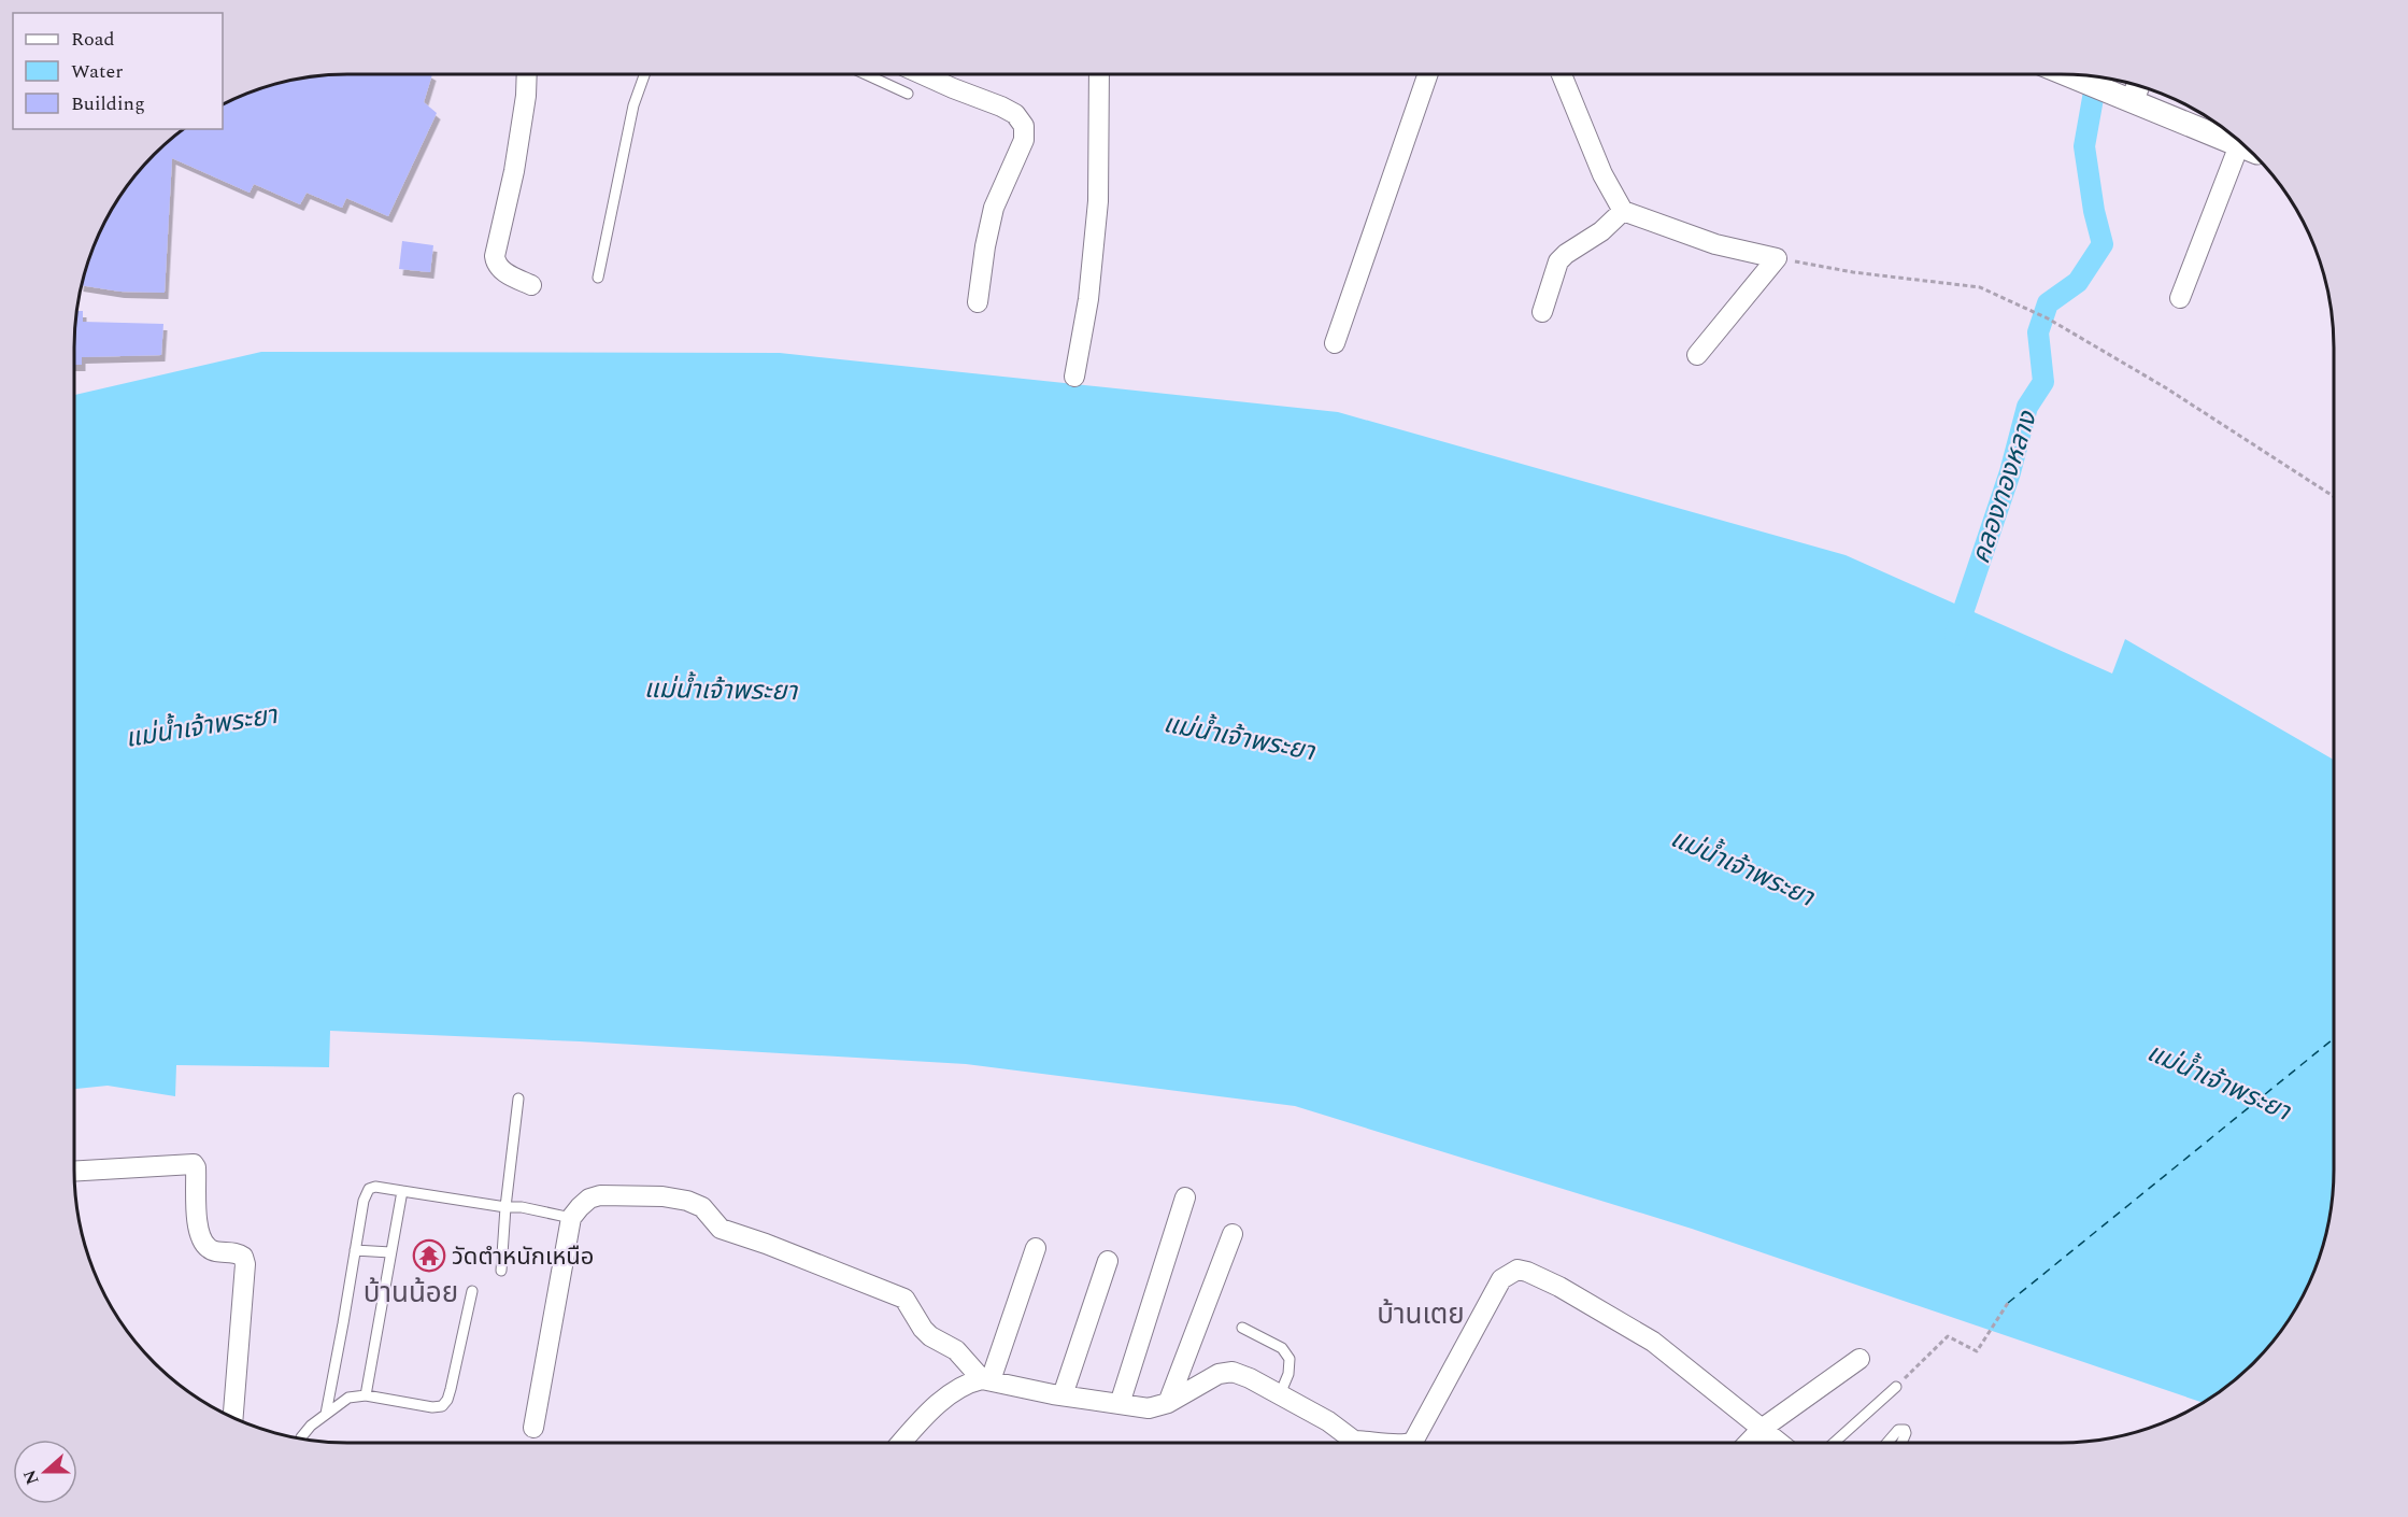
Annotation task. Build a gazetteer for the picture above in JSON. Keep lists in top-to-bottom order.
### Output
{
  "districts": ["บ้านน้อย", "บ้านเตย"],
  "water": ["คลองทองหลาง", "แม่น้ำเจ้าพระยา"],
  "places": {
    "temple": ["วัดตำหนักเหนือ"]
  },
  "legend": ["Road", "Water", "Building"],
  "north": "left"
}
